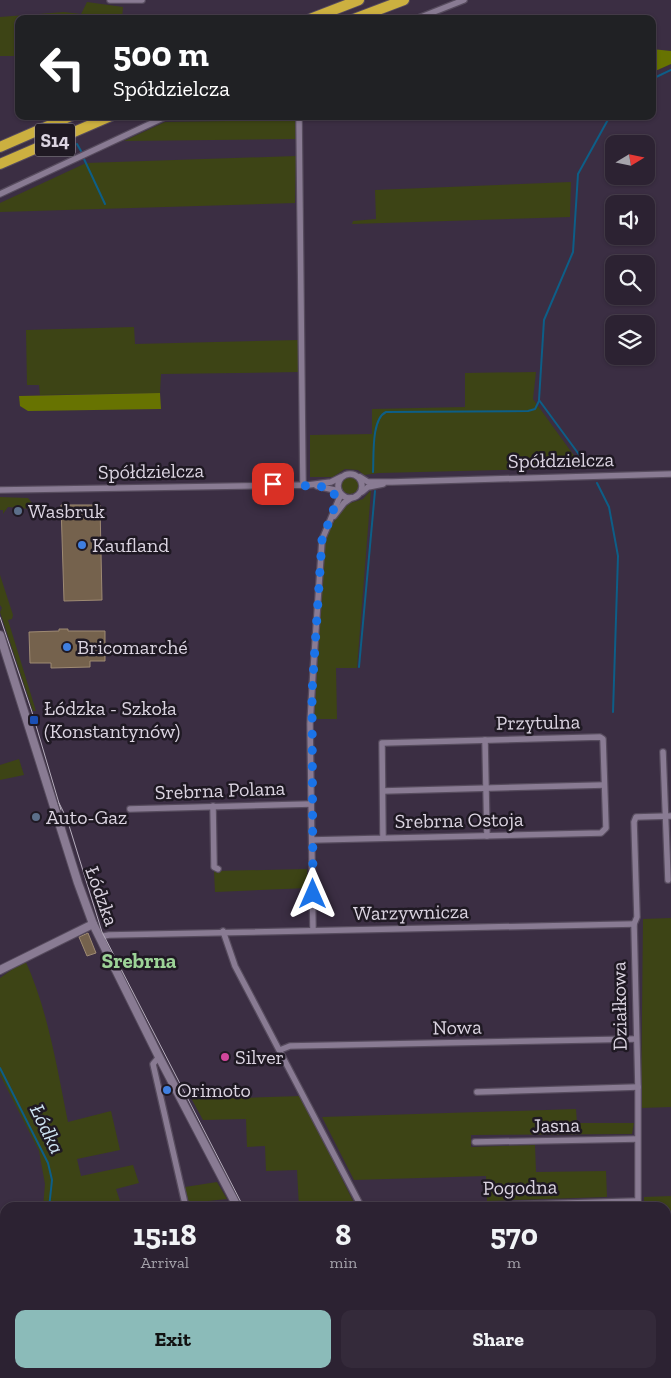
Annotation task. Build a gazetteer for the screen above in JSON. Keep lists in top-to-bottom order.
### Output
{
  "streets": {
    "highway": ["S14"],
    "main road": ["Łódzka"],
    "street": [
      "Spółdzielcza",
      "Przytulna",
      "Srebrna Polana",
      "Srebrna Ostoja",
      "Warzywnicza",
      "Działkowa",
      "Nowa",
      "Jasna"
    ]
  },
  "crossings": [
    ["Przytulna", "Srebrna Ostoja"],
    ["Łódzka", "Warzywnicza"],
    ["Warzywnicza", "Działkowa"],
    ["Działkowa", "Nowa"],
    ["Działkowa", "Jasna"]
  ],
  "districts": ["Srebrna"],
  "water": ["Łódka"],
  "places": {
    "other": [
      "Wasbruk",
      "Kaufland",
      "Bricomarché",
      "Auto-Gaz",
      "Silver",
      "Orimoto"
    ],
    "transit": ["Łódzka - Szkoła (Konstantynów)"]
  },
  "north": "right",
  "page": {
    "turn": ["500 m", "Spółdzielcza"],
    "eta": [
      "15:18",
      "Arrival",
      "8",
      "min",
      "570",
      "m"
    ],
    "buttons": ["Exit", "Share"]
  }
}
